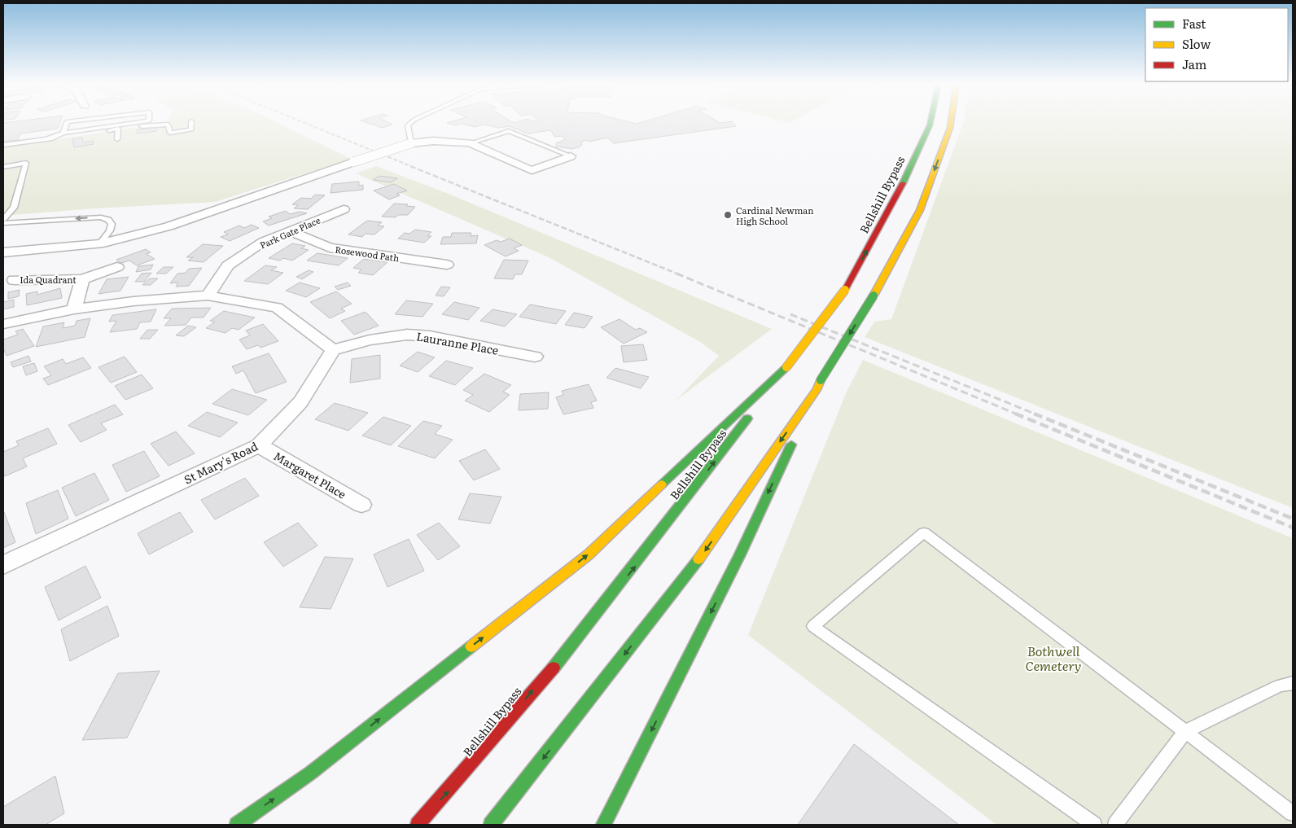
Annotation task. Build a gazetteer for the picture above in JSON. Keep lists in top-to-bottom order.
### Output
{
  "streets": {
    "highway": ["Bellshill Bypass"],
    "street": [
      "Park Gate Place",
      "Rosewood Path",
      "Ida Quadrant",
      "Lauranne Place",
      "St Mary's Road",
      "Margaret Place"
    ]
  },
  "crossings": [
    ["Park Gate Place", "Rosewood Path"],
    ["Lauranne Place", "St Mary's Road"],
    ["St Mary's Road", "Margaret Place"]
  ],
  "parks": ["Bothwell Cemetery"],
  "places": ["Cardinal Newman High School"],
  "legend": ["Fast", "Slow", "Jam"]
}
